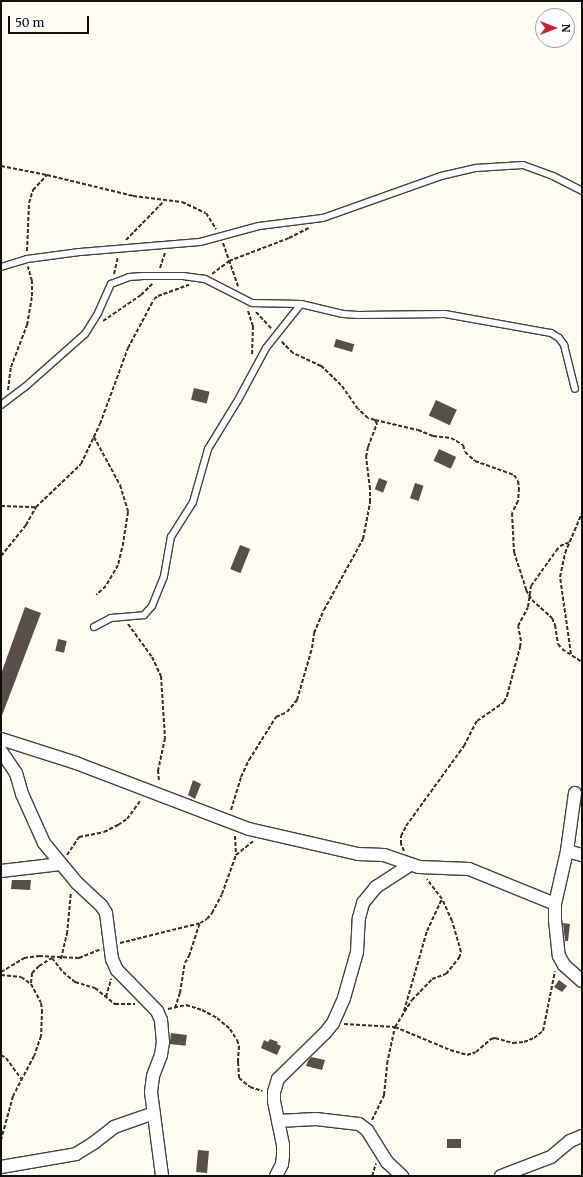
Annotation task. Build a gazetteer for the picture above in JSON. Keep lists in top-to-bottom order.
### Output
{
  "scale_bar": "50 m",
  "north": "right"
}
